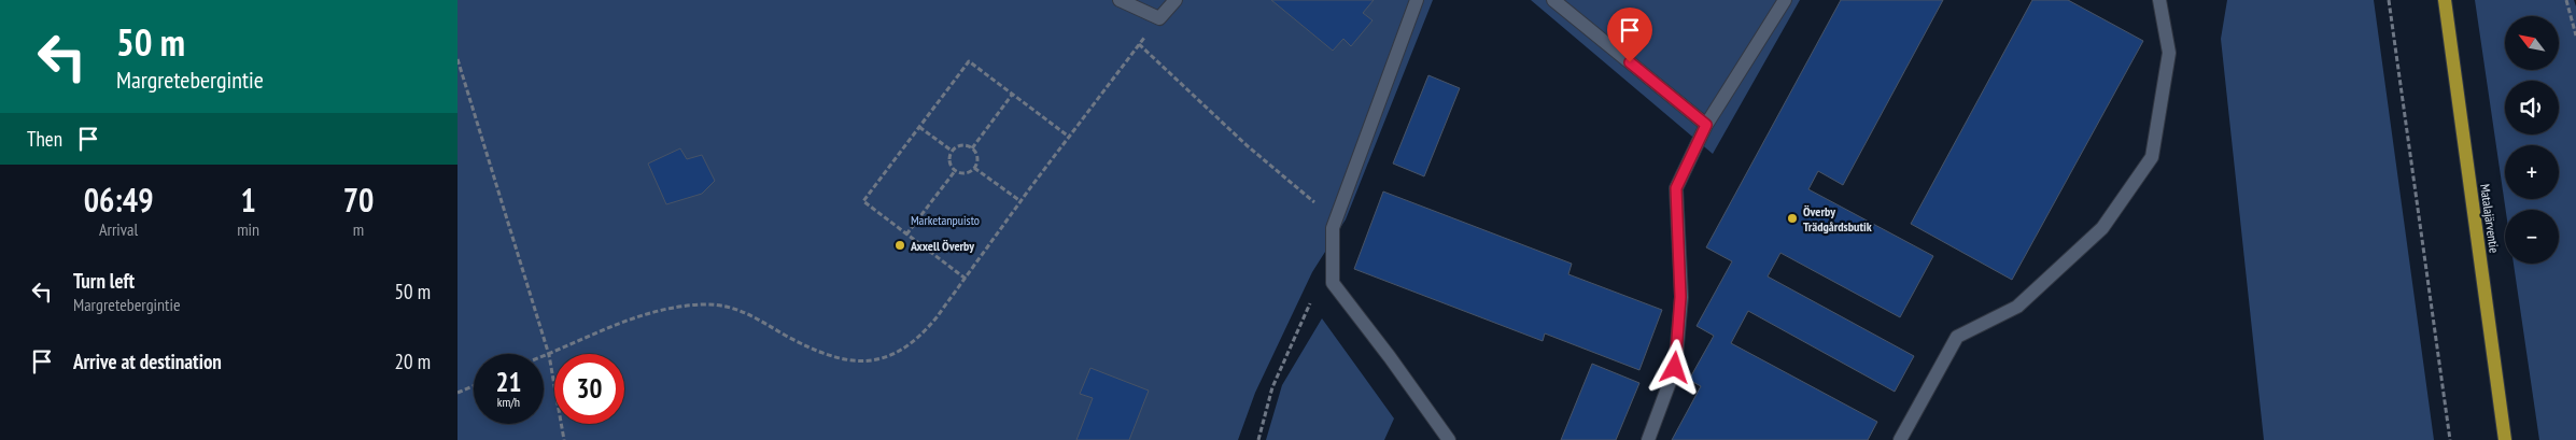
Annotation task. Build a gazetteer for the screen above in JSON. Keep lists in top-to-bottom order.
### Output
{
  "streets": {
    "main road": ["Matalajärventie"]
  },
  "parks": ["Marketanpuisto"],
  "places": ["Överby Trädgårdsbutik", "Axxell Överby"],
  "north": "top left",
  "page": {
    "turn": ["50 m", "Margretebergintie"],
    "map_buttons": ["+", "−"],
    "then": "Then",
    "eta": [
      "06:49",
      "Arrival",
      "1",
      "min",
      "70",
      "m"
    ],
    "list": [
      {
        "name": "Turn left",
        "note": "Margretebergintie",
        "value": "50 m"
      },
      {
        "name": "Arrive at destination",
        "value": "20 m"
      }
    ],
    "speed": "21 km/h",
    "limit": "30"
  }
}
